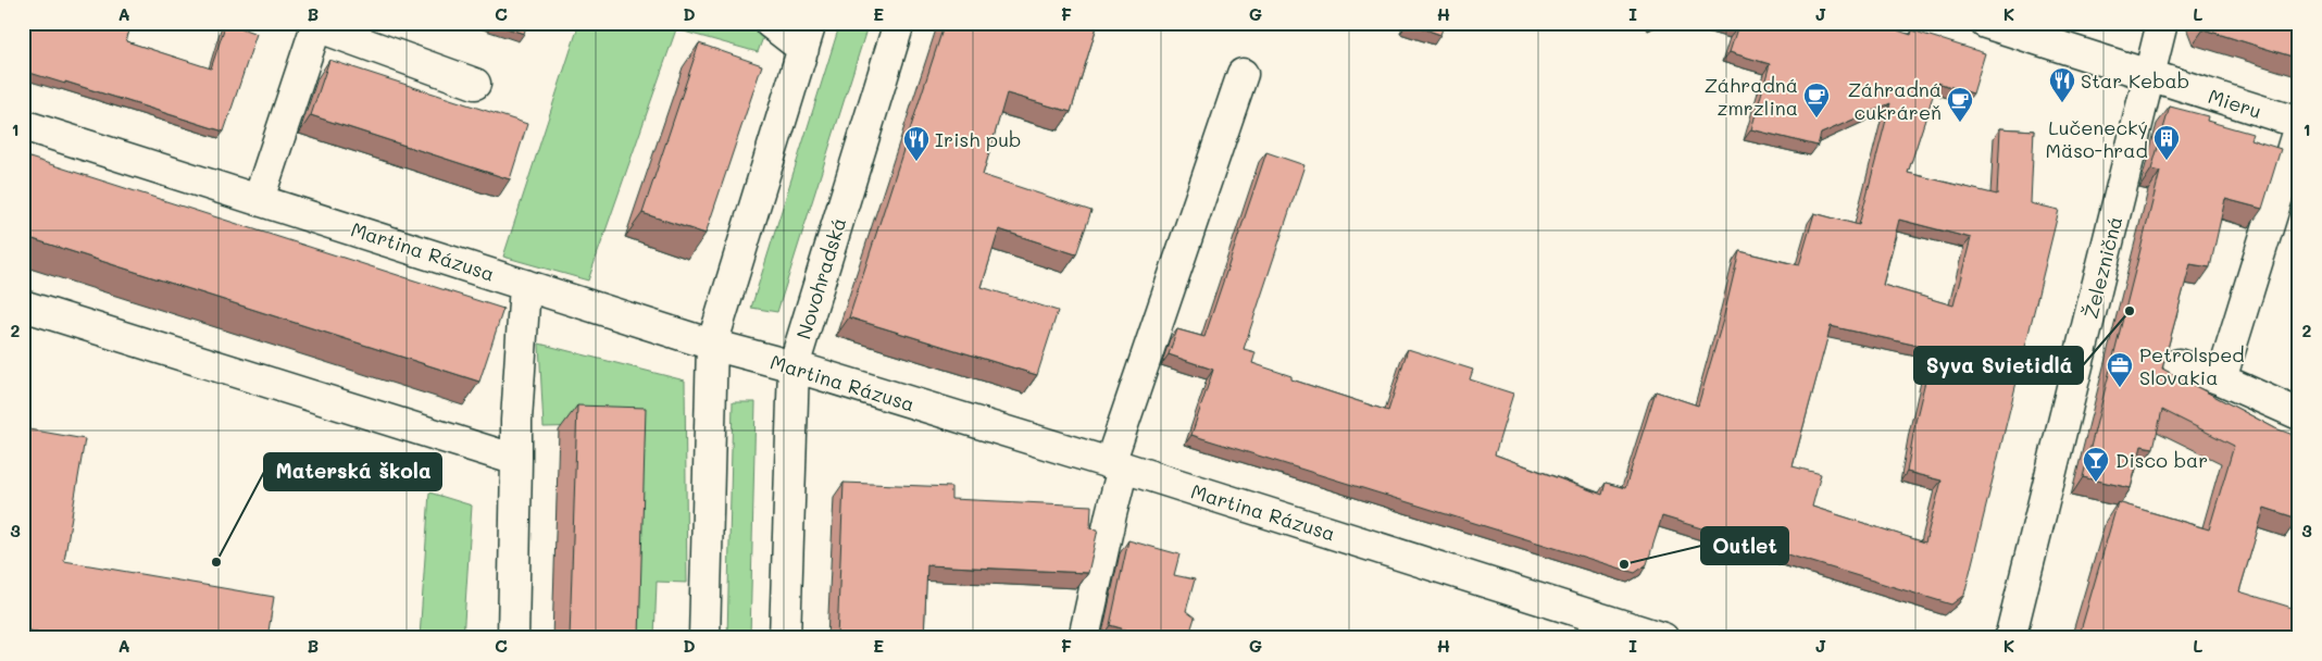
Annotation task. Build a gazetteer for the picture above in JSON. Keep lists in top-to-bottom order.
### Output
{
  "streets": {
    "street": [
      "Mieru",
      "Martina Rázusa",
      "Železničná",
      "Novohradská"
    ]
  },
  "crossings": [
    ["Mieru", "Železničná"],
    ["Martina Rázusa", "Novohradská"]
  ],
  "places": {
    "restaurant": ["Star Kebab", "Irish pub"],
    "cafe": ["Záhradná zmrzlina", "Záhradná cukráreň"],
    "building": ["Lučenecký Mäso-hrad"],
    "other": ["Syva Svietidlá", "Materská škola", "Outlet"],
    "office": ["Petrolsped Slovakia"],
    "bar": ["Disco bar"]
  },
  "grid": {
    "columns": [
      "A",
      "B",
      "C",
      "D",
      "E",
      "F",
      "G",
      "H",
      "I",
      "J",
      "K",
      "L"
    ],
    "rows": ["1", "2", "3"]
  }
}
